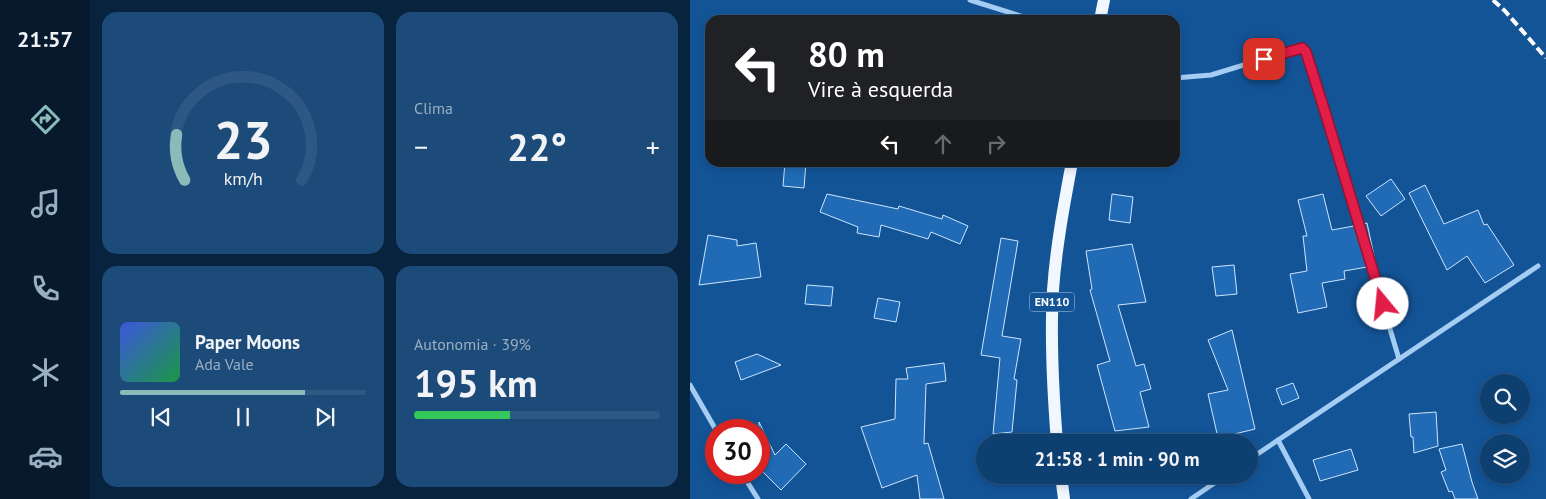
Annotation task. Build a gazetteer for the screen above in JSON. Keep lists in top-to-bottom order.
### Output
{
  "streets": {
    "main road": ["EN110"]
  },
  "page": {
    "tabs": "21:57",
    "tile": [
      "Clima",
      ["Autonomia · 39%", "195 km"]
    ],
    "turn": ["80 m", "Vire à esquerda"],
    "heat": ["−", "22°", "+"],
    "song": ["Paper Moons", "Ada Vale"],
    "limit": "30",
    "trip": "21:58 · 1 min · 90 m",
    "gauge": ["23", "km/h"]
  }
}
